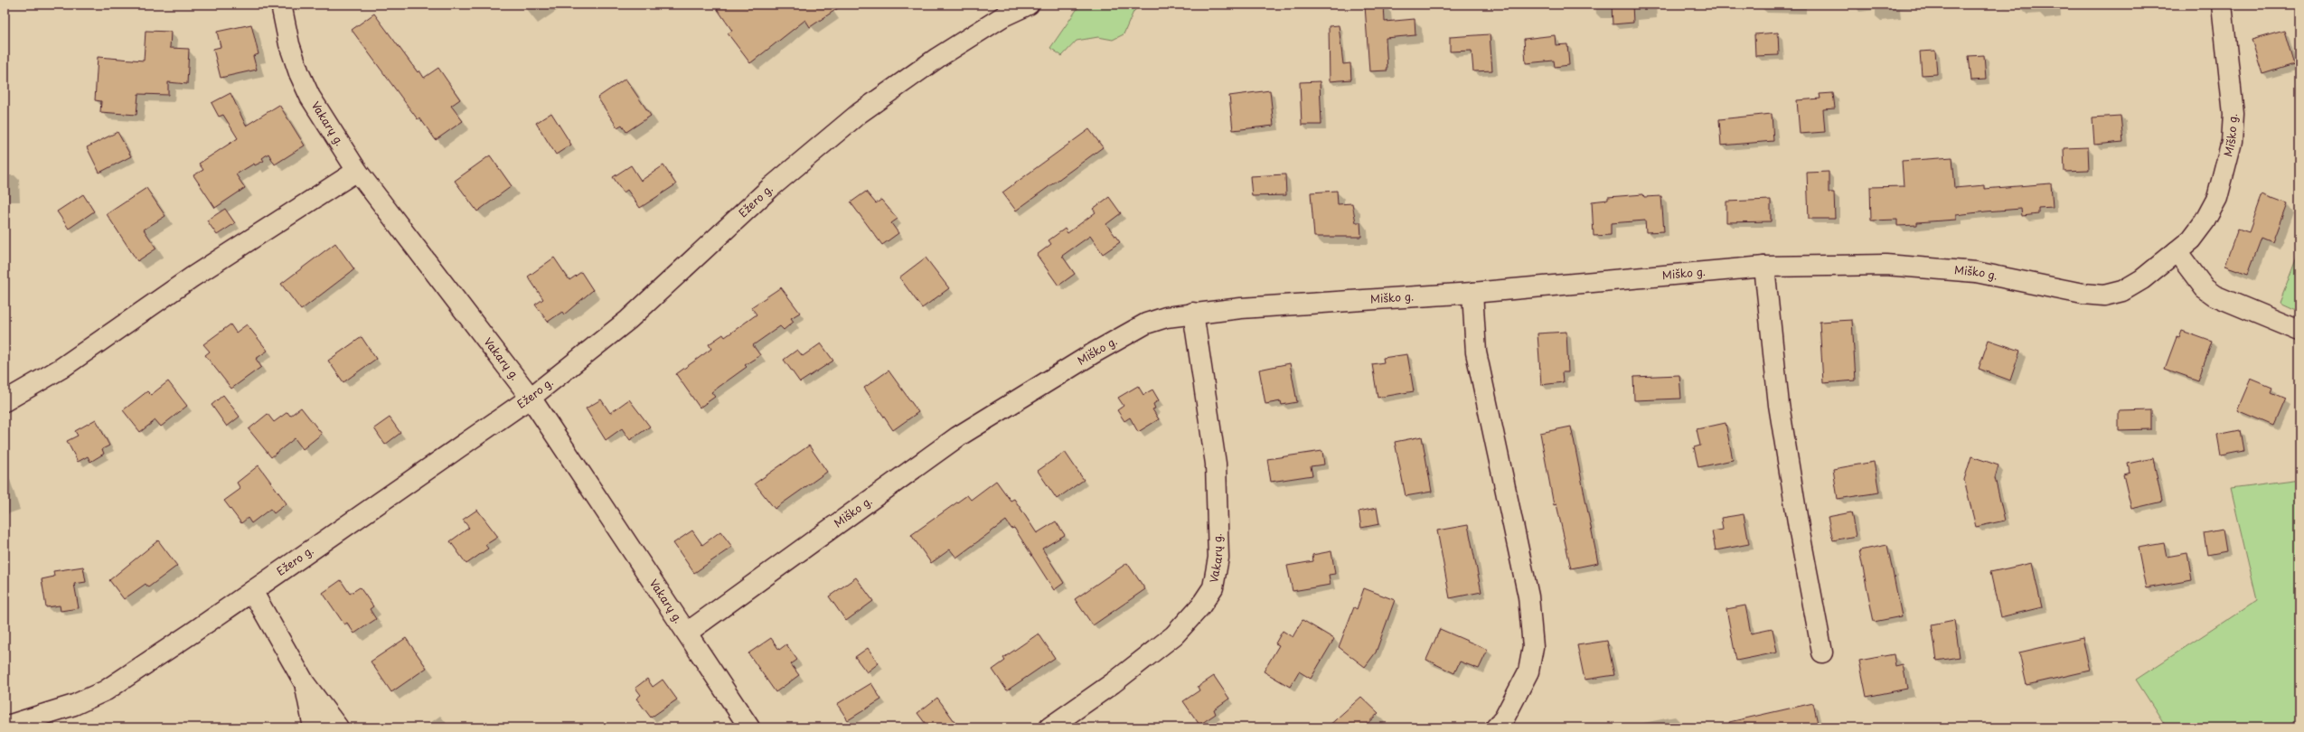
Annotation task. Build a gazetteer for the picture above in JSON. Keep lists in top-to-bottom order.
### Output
{
  "streets": {
    "street": ["Vakarų g.", "Miško g.", "Ežero g."]
  },
  "crossings": [
    ["Vakarų g.", "Miško g."],
    ["Vakarų g.", "Ežero g."]
  ]
}
